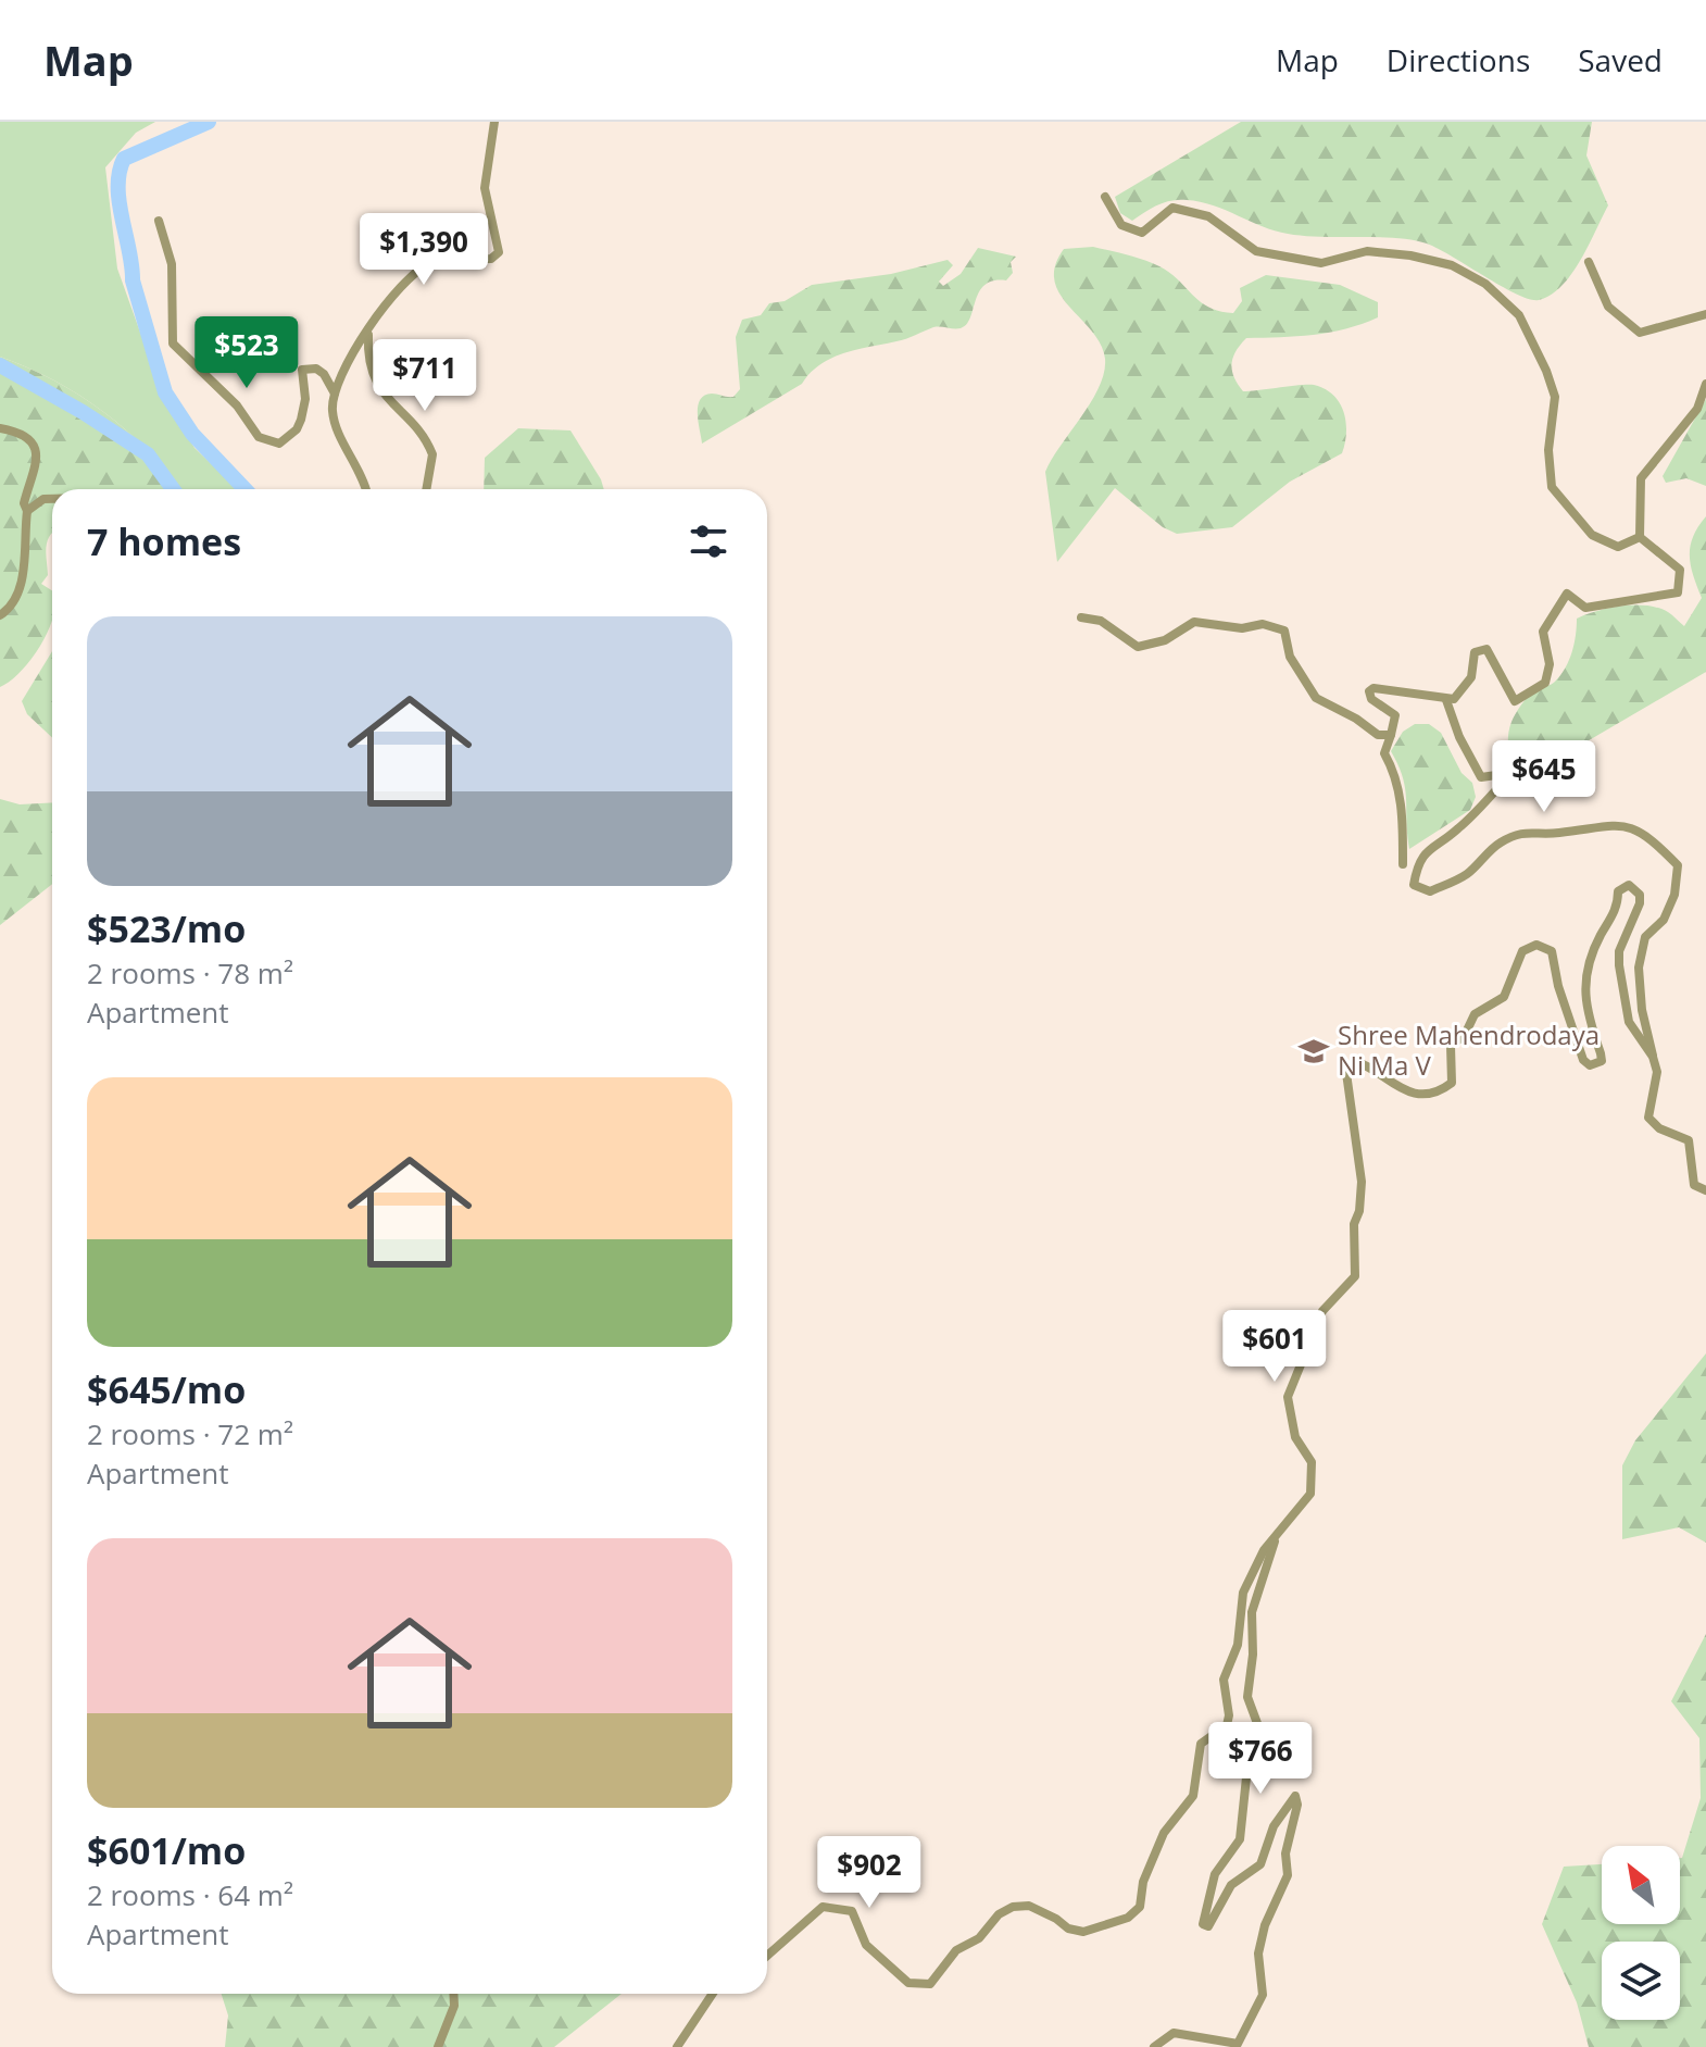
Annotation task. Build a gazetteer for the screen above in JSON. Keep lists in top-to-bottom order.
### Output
{
  "places": {
    "school or university": ["Shree Mahendrodaya Ni Ma V"]
  },
  "north": "top left",
  "page": {
    "header": "Map",
    "nav": ["Map", "Directions", "Saved"],
    "price": [
      "$1,390",
      "$523",
      "$711",
      "$645",
      "$601",
      "$766",
      "$902"
    ],
    "heading": "7 homes",
    "list": [
      {
        "name": "$523/mo",
        "note": "2 rooms · 78 m² · Apartment"
      },
      {
        "name": "$645/mo",
        "note": "2 rooms · 72 m² · Apartment"
      },
      {
        "name": "$601/mo",
        "note": "2 rooms · 64 m² · Apartment"
      }
    ]
  }
}
